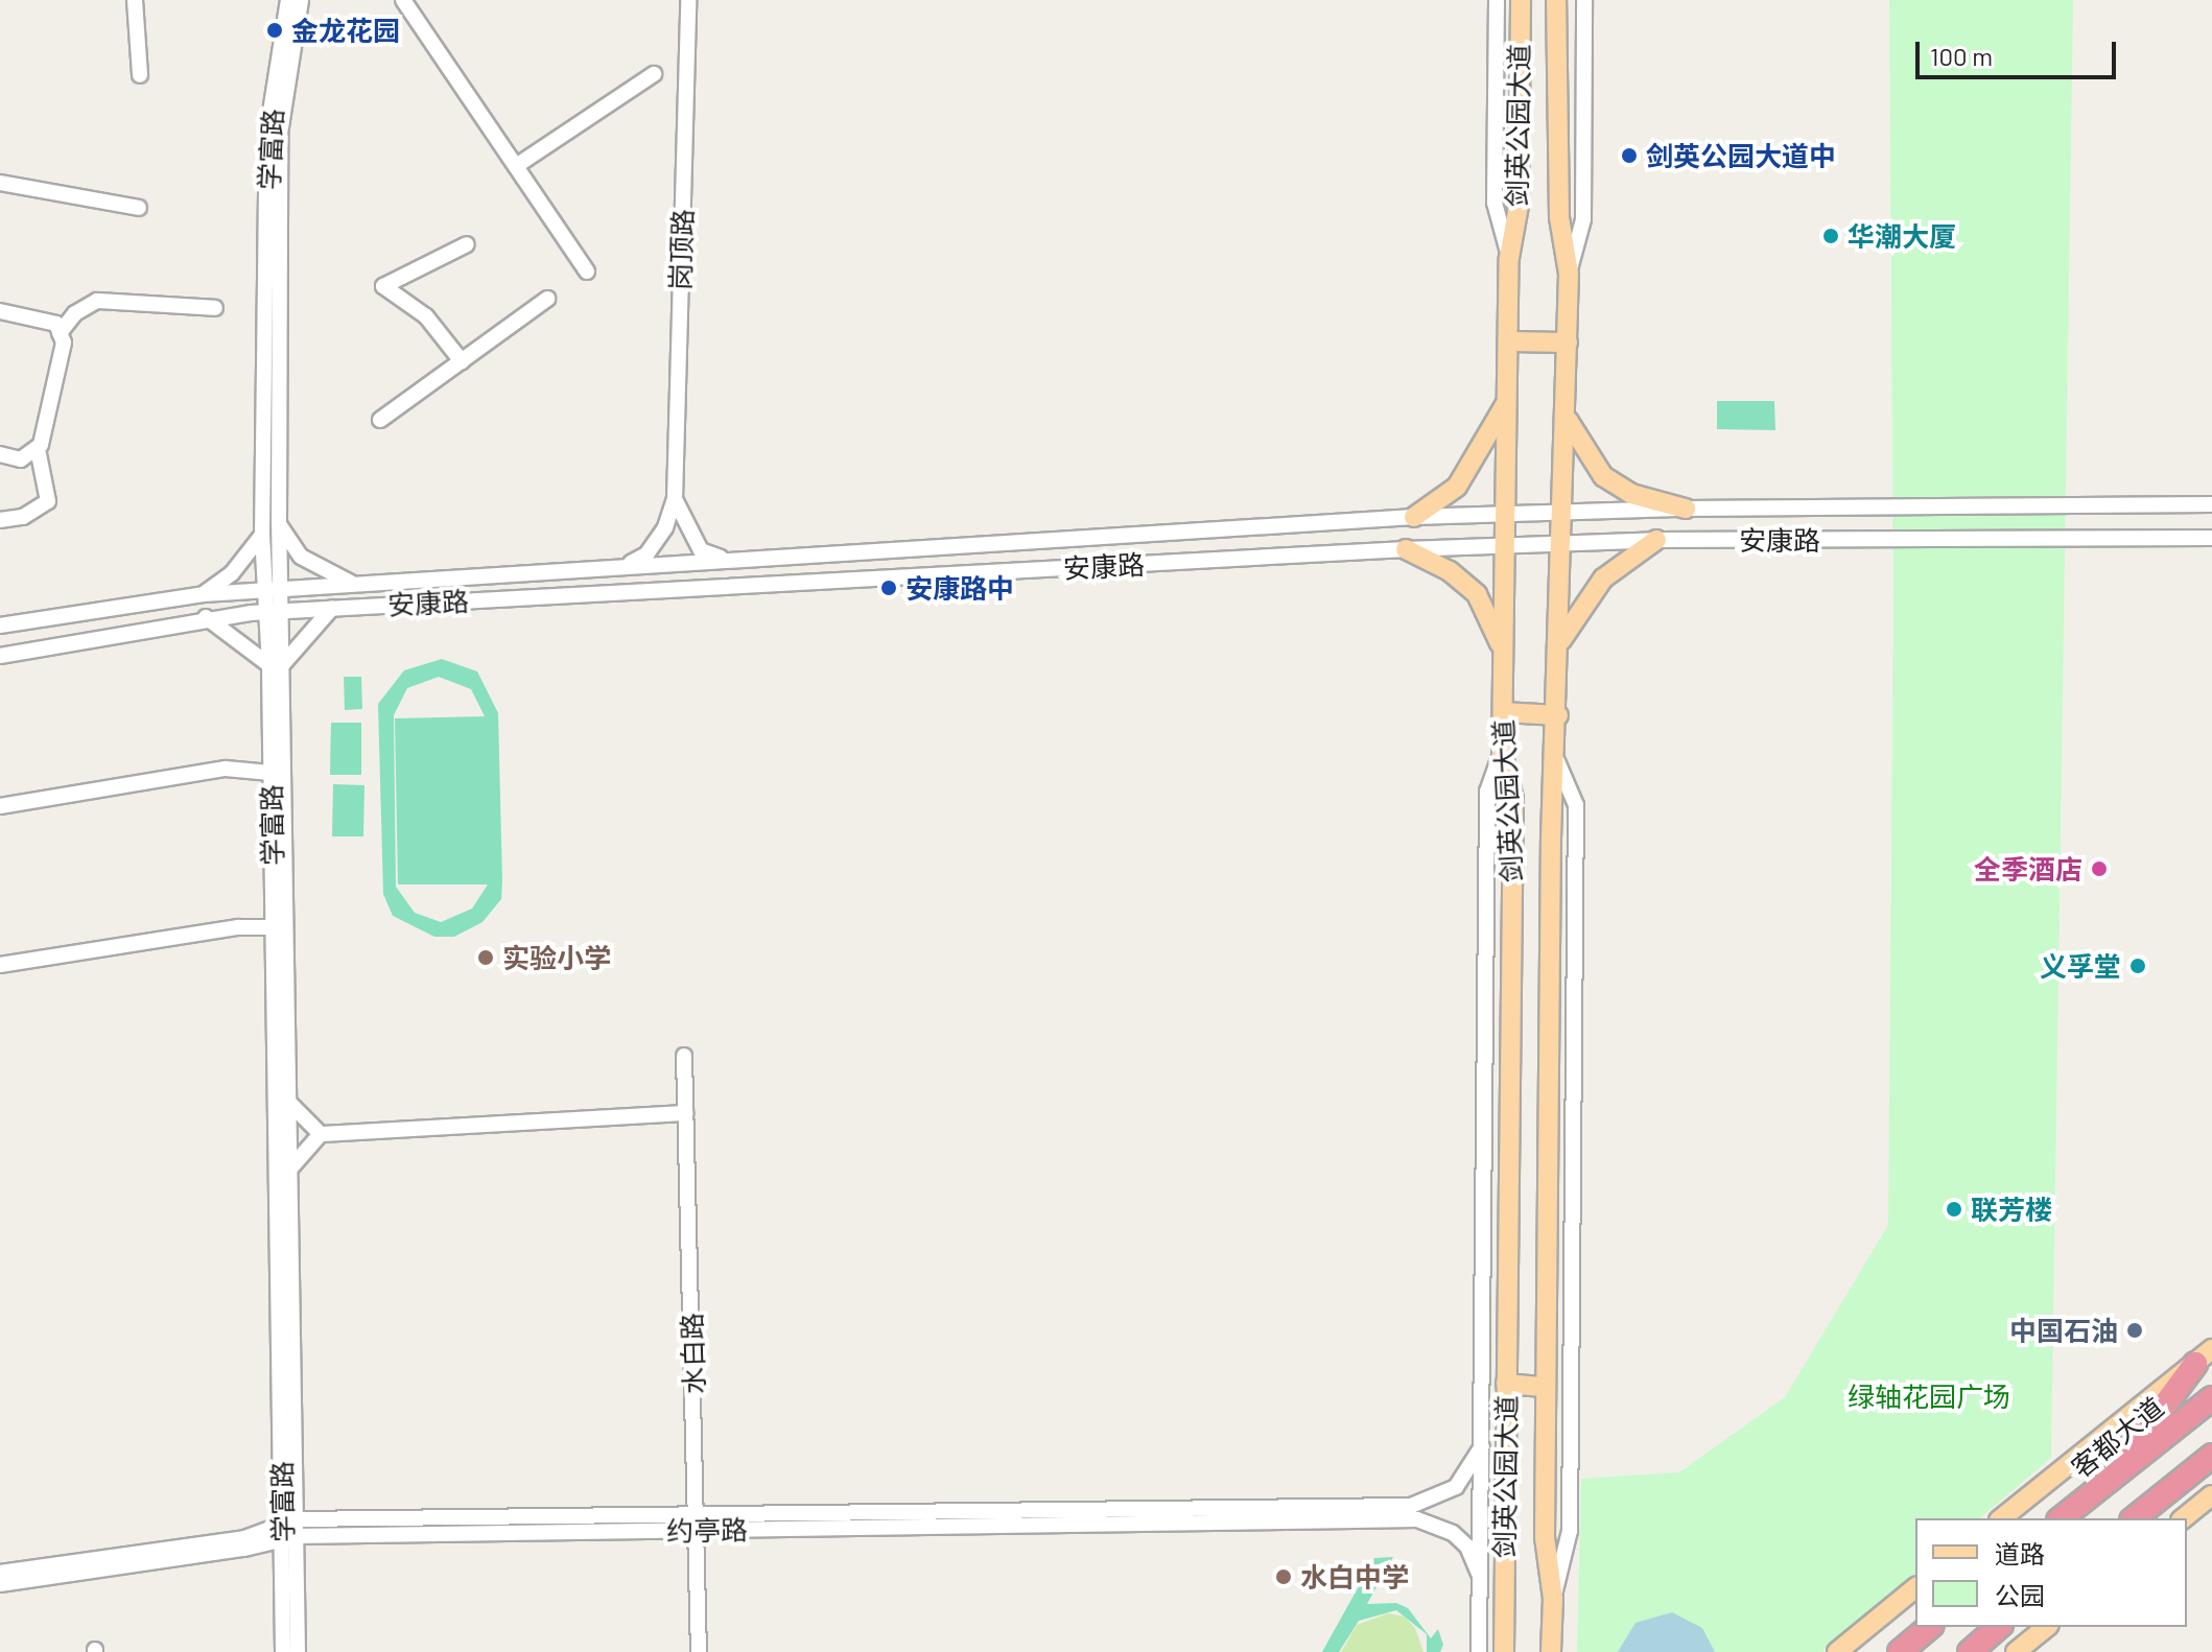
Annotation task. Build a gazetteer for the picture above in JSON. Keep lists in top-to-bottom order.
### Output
{
  "streets": {
    "highway": ["客都大道"],
    "main road": ["剑英公园大道"],
    "street": [
      "学富路",
      "岗顶路",
      "安康路",
      "水白路",
      "约亭路"
    ]
  },
  "crossings": [
    ["剑英公园大道", "安康路"],
    ["学富路", "安康路"],
    ["学富路", "约亭路"],
    ["水白路", "约亭路"]
  ],
  "parks": ["绿轴花园广场"],
  "places": [
    "金龙花园",
    "剑英公园大道中",
    "华潮大厦",
    "安康路中",
    "全季酒店",
    "实验小学",
    "义孚堂",
    "联芳楼",
    "中国石油",
    "水白中学"
  ],
  "legend": ["道路", "公园"],
  "scale_bar": "100 m"
}
